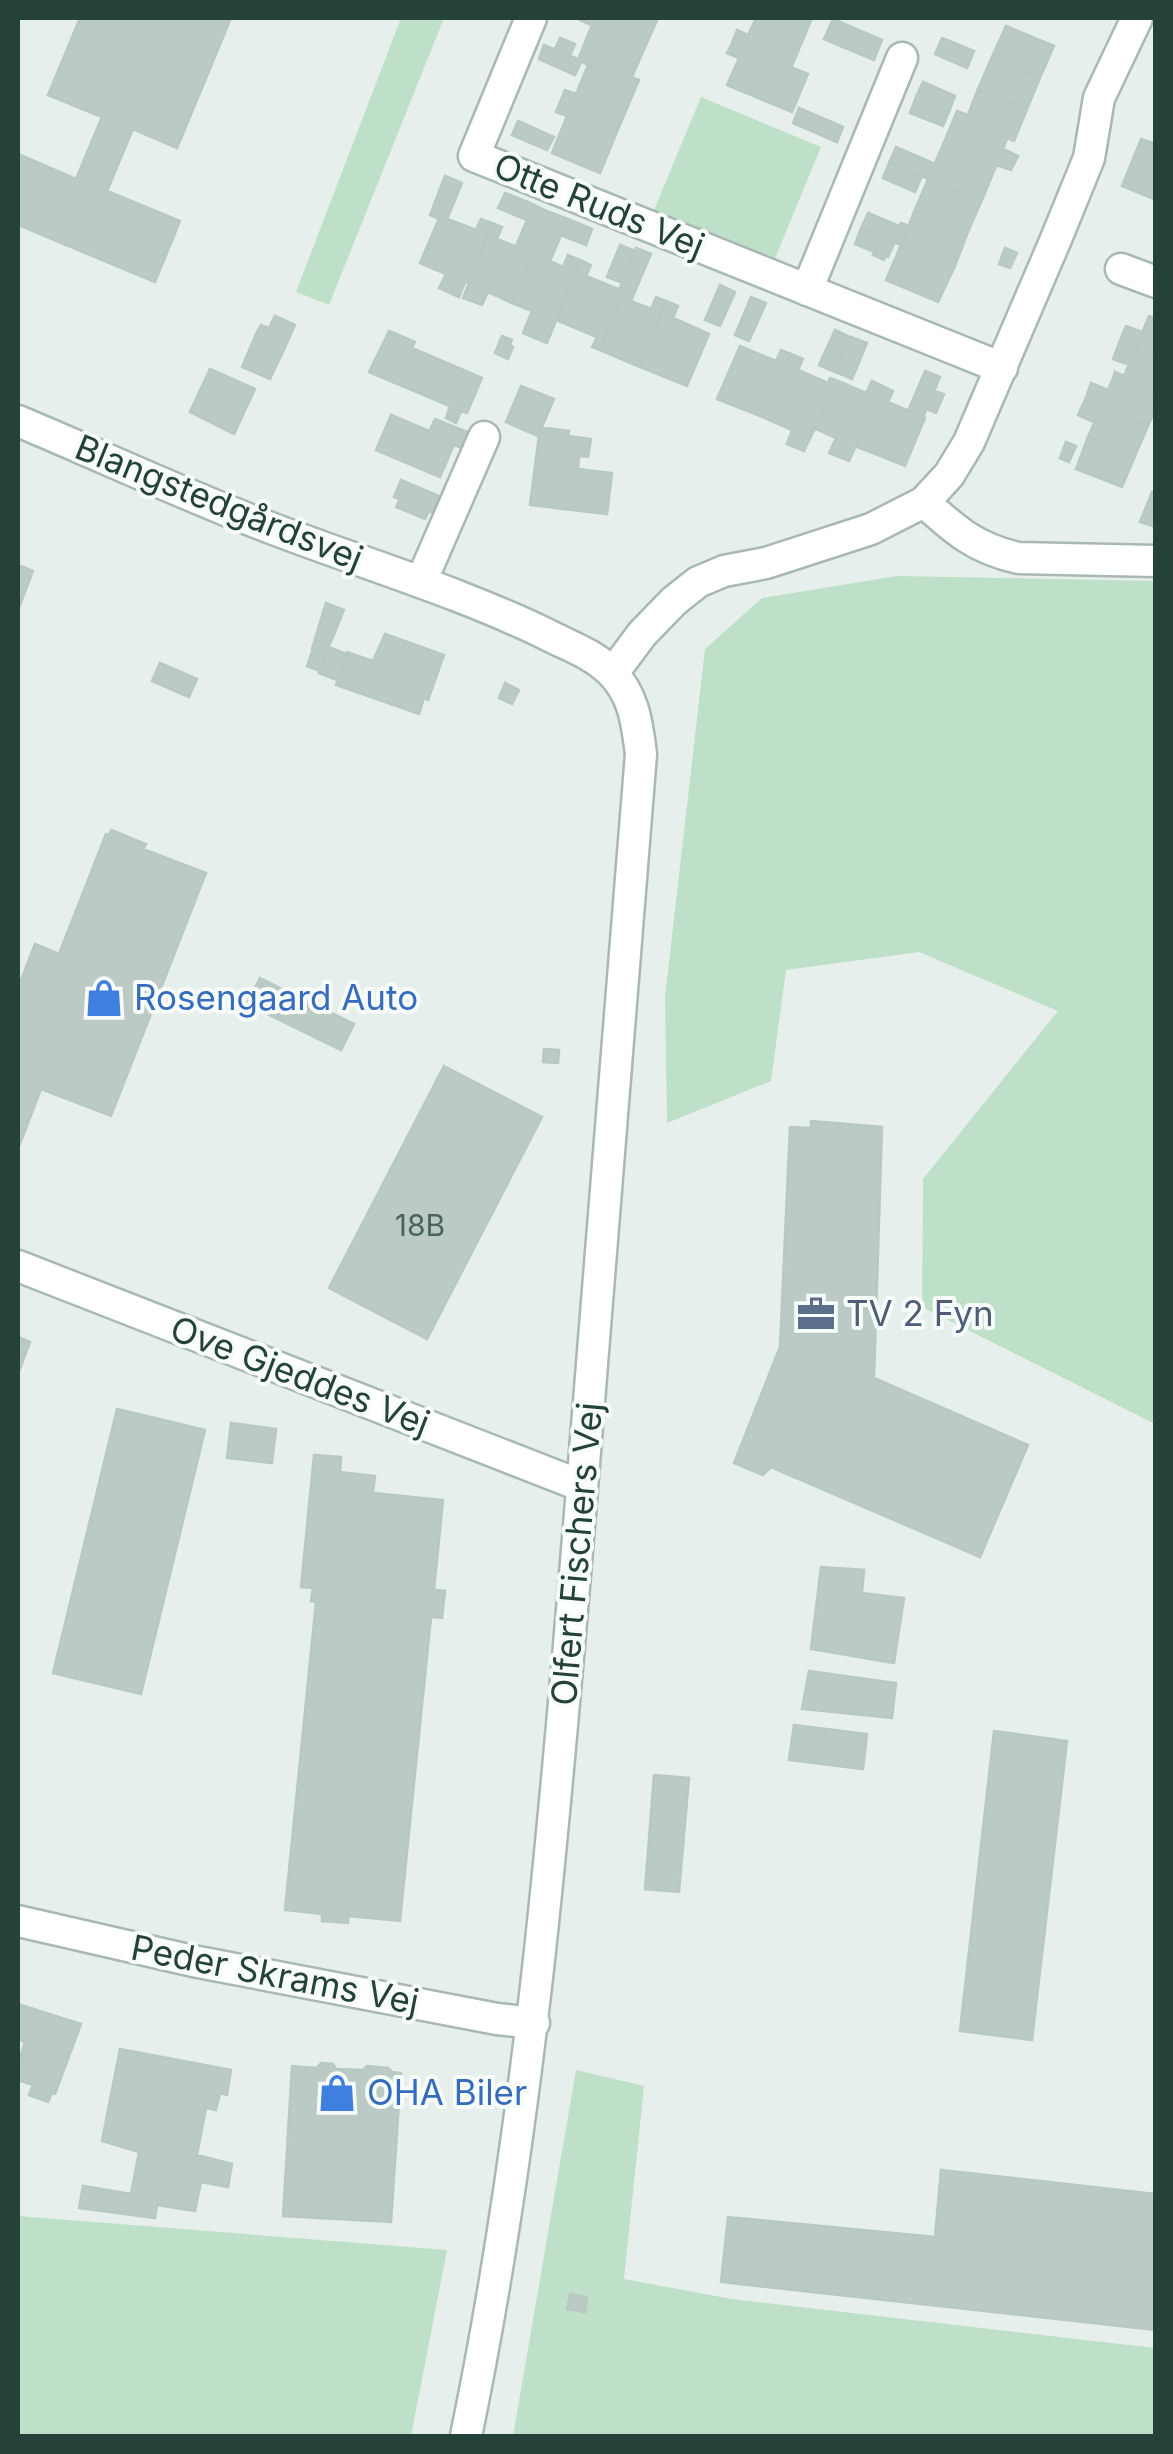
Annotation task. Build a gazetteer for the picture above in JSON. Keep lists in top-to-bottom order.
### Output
{
  "streets": {
    "street": [
      "Otte Ruds Vej",
      "Blangstedgårdsvej",
      "Ove Gjeddes Vej",
      "Olfert Fischers Vej",
      "Peder Skrams Vej"
    ]
  },
  "crossings": [
    ["Blangstedgårdsvej", "Olfert Fischers Vej"],
    ["Ove Gjeddes Vej", "Olfert Fischers Vej"],
    ["Olfert Fischers Vej", "Peder Skrams Vej"]
  ],
  "places": {
    "shop": ["Rosengaard Auto", "OHA Biler"],
    "office": ["TV 2 Fyn"]
  },
  "house_numbers": ["18B"]
}
